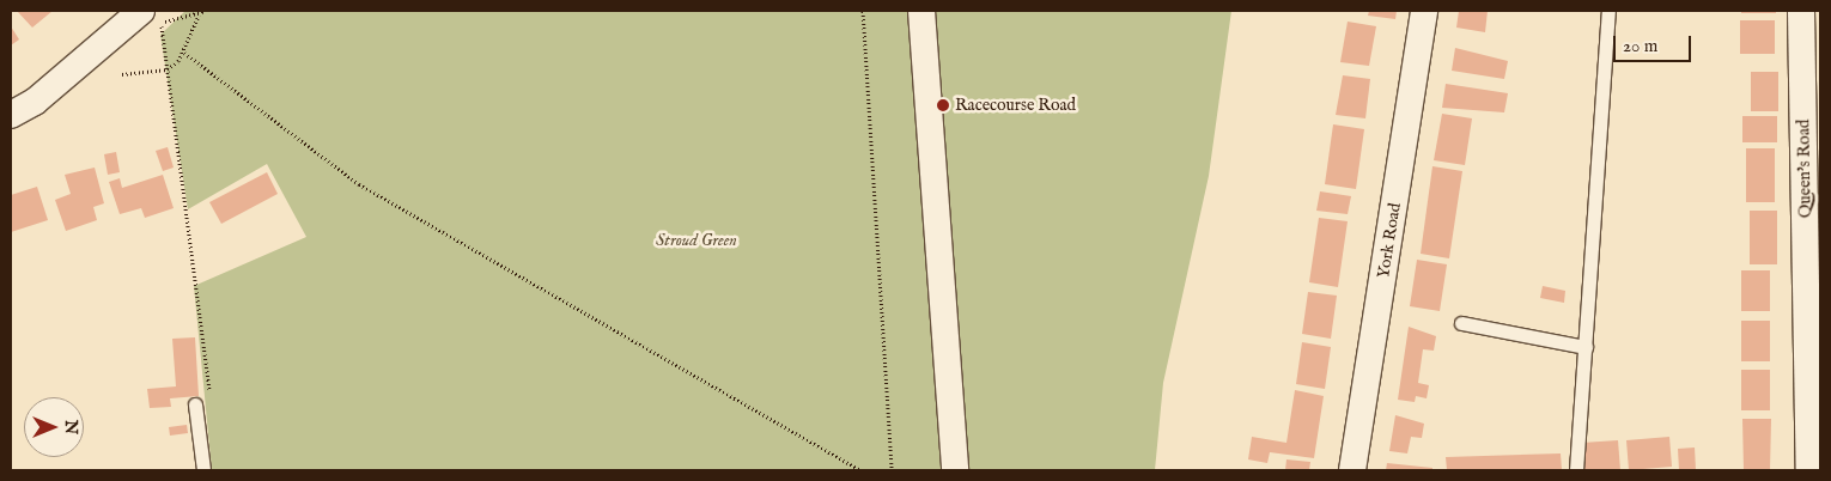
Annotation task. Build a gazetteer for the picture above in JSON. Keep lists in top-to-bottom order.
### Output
{
  "streets": {
    "street": ["Queen's Road", "York Road"]
  },
  "parks": ["Stroud Green"],
  "places": ["Racecourse Road"],
  "scale_bar": "20 m",
  "north": "right"
}
